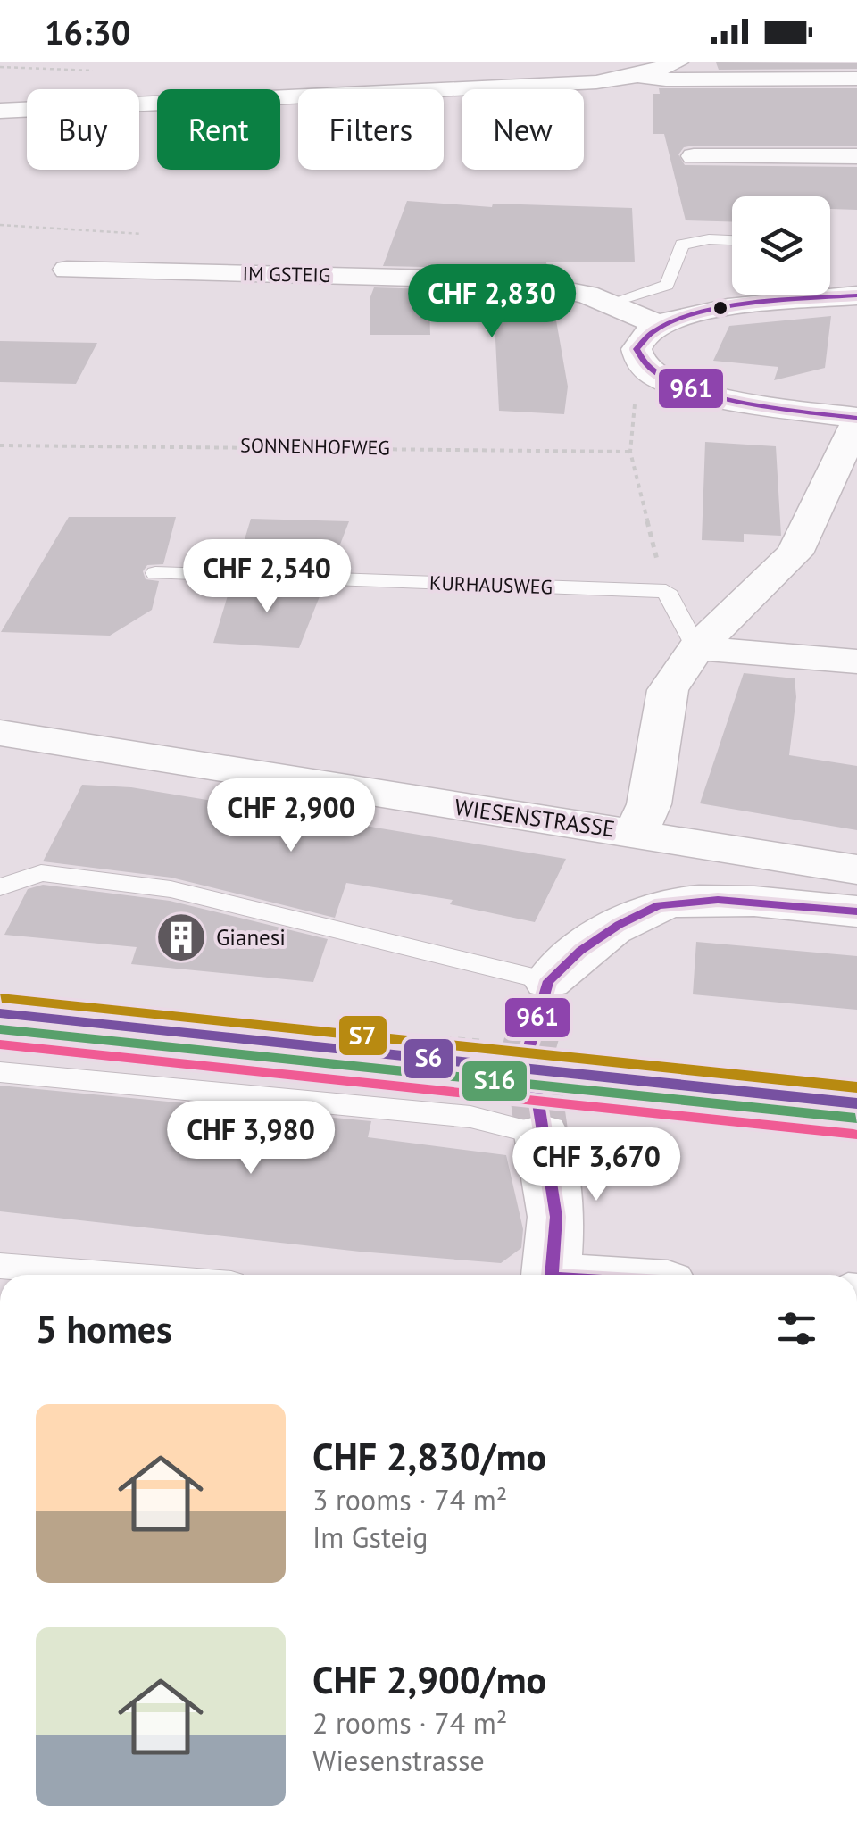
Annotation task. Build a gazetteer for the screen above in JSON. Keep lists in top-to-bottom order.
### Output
{
  "streets": {
    "street": ["IM GSTEIG", "WIESENSTRASSE"],
    "lane": ["KURHAUSWEG"],
    "path": ["SONNENHOFWEG"]
  },
  "crossings": [
    ["SONNENHOFWEG", "KURHAUSWEG"]
  ],
  "places": {
    "building": ["Gianesi"]
  },
  "lines": [
    "transit line 961",
    "transit line S7",
    "transit line S6",
    "transit line S16"
  ],
  "page": {
    "status": "16:30",
    "chip": [
      "Buy",
      "Rent",
      "Filters",
      "New"
    ],
    "price": [
      "CHF 2,830",
      "CHF 2,540",
      "CHF 2,900",
      "CHF 3,980",
      "CHF 3,670"
    ],
    "heading": "5 homes",
    "list": [
      {
        "name": "CHF 2,830/mo",
        "note": "3 rooms · 74 m² · Im Gsteig"
      },
      {
        "name": "CHF 2,900/mo",
        "note": "2 rooms · 74 m² · Wiesenstrasse"
      }
    ]
  }
}
